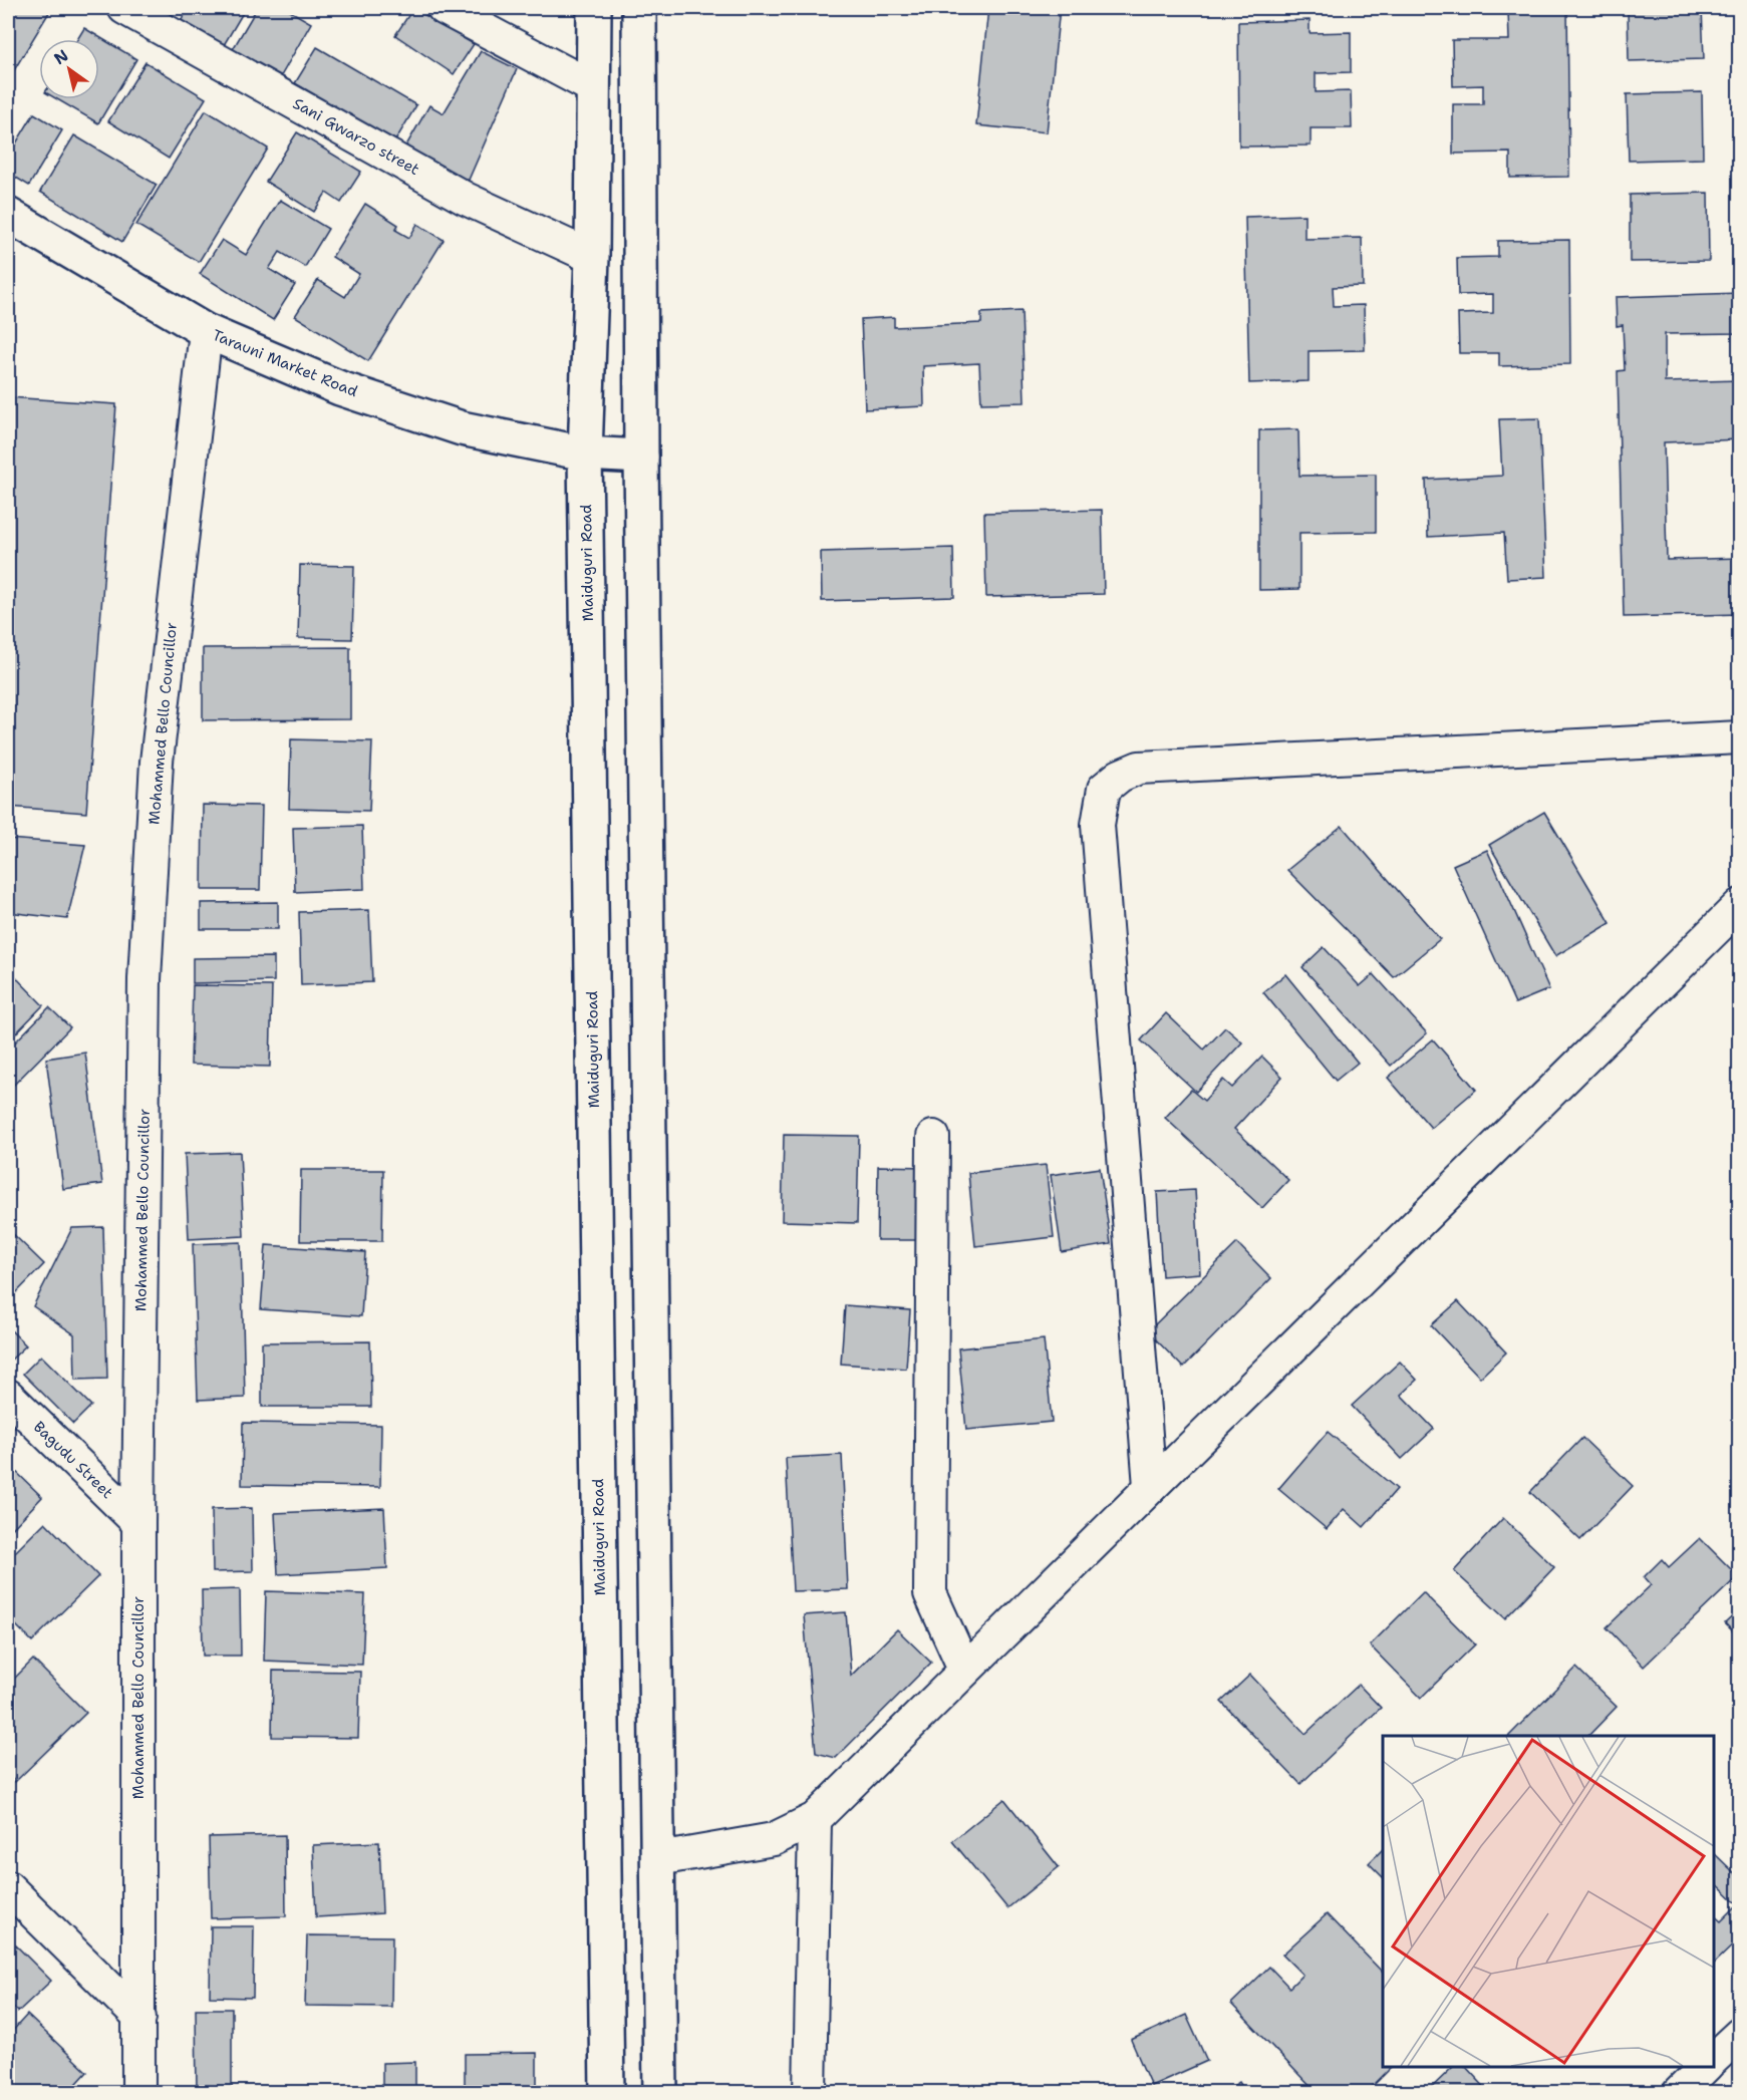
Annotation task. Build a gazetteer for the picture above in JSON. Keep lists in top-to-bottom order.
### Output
{
  "streets": {
    "main road": ["Tarauni Market Road", "Maiduguri Road"],
    "street": ["Sani Gwarzo street", "Mohammed Bello Councillor", "Bagudu Street"]
  },
  "crossings": [
    ["Sani Gwarzo street", "Maiduguri Road"],
    ["Tarauni Market Road", "Maiduguri Road"],
    ["Tarauni Market Road", "Mohammed Bello Councillor"],
    ["Mohammed Bello Councillor", "Bagudu Street"]
  ],
  "north": "top left"
}
